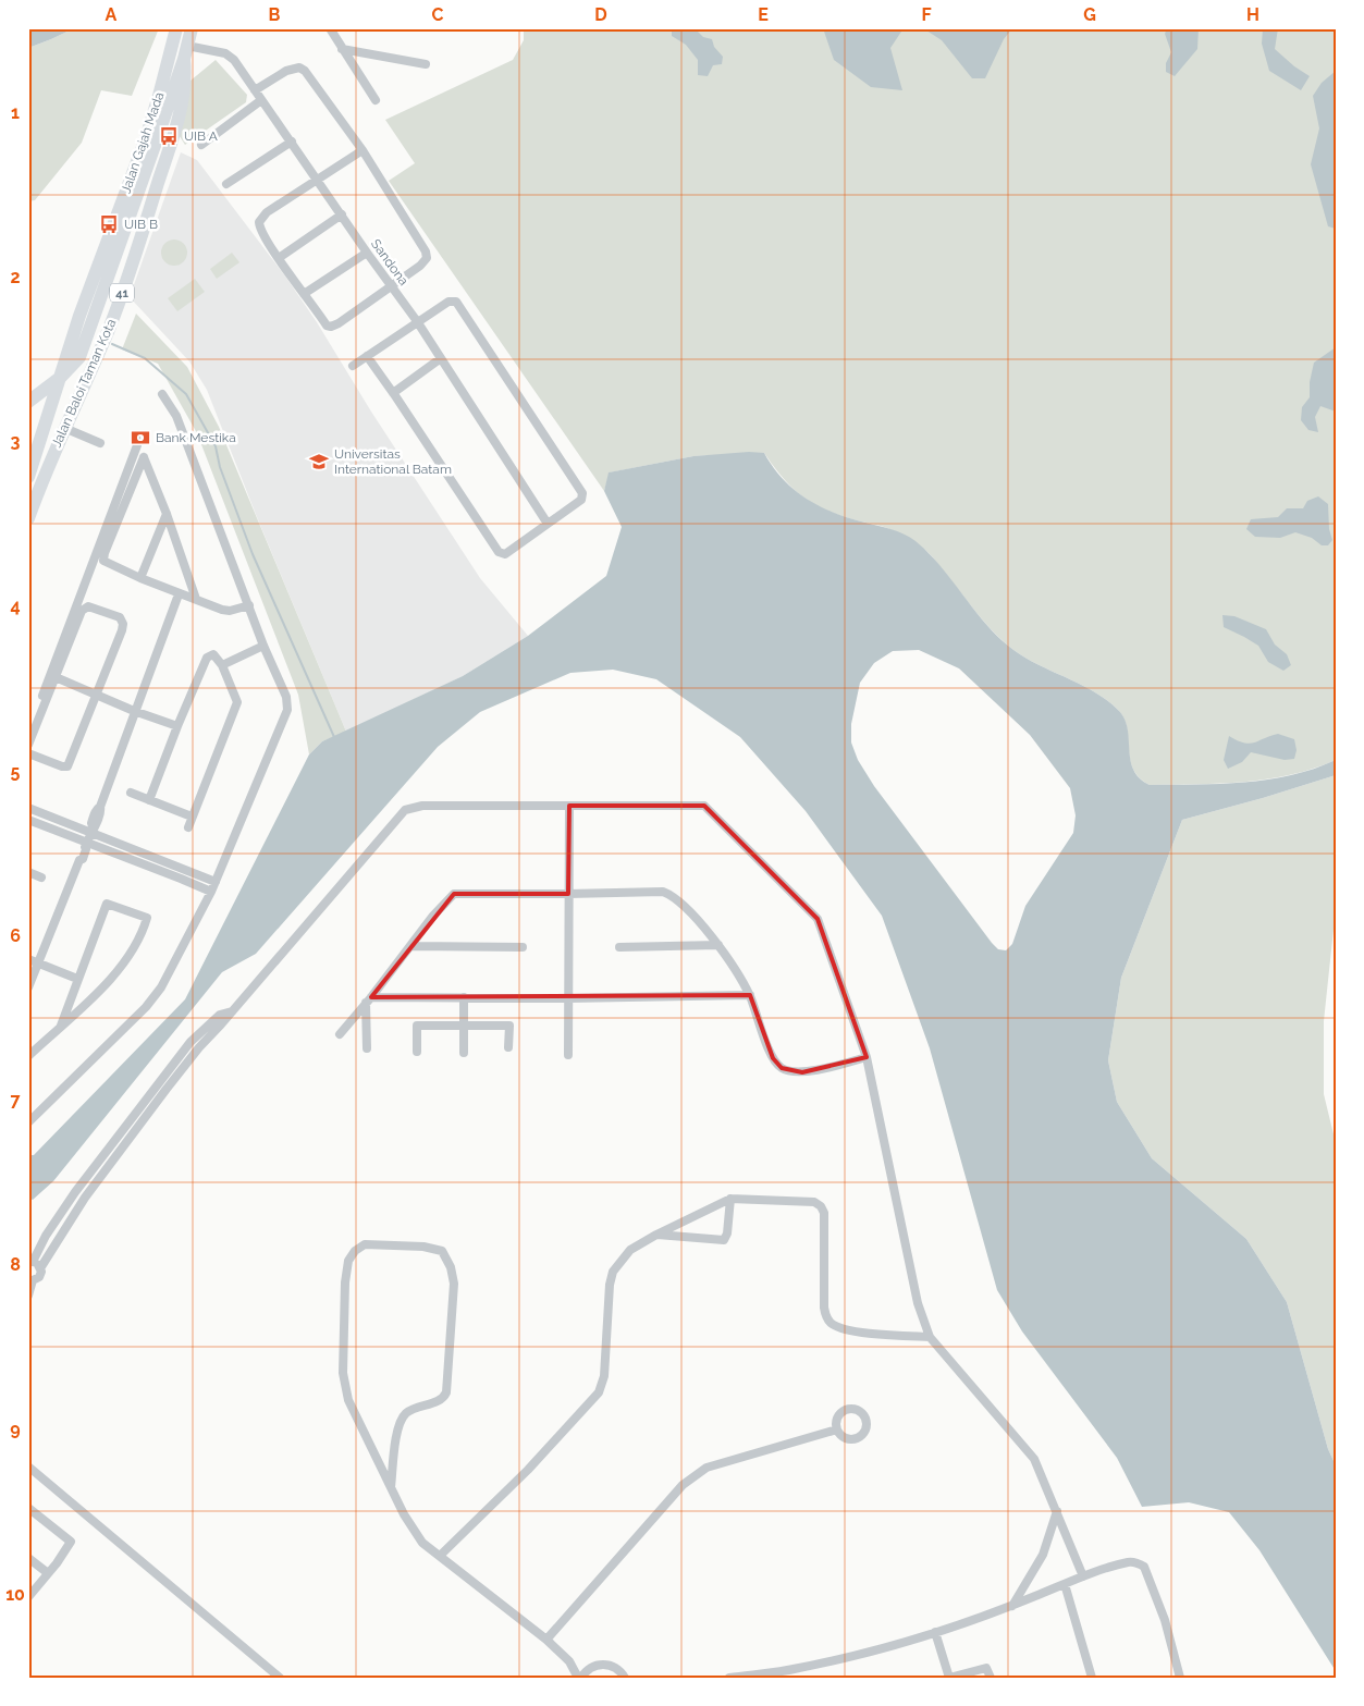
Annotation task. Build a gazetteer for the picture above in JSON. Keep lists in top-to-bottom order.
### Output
{
  "streets": {
    "highway": ["Jalan Gajah Mada", "41", "Jalan Baloi Taman Kota"],
    "street": ["Sandona"]
  },
  "crossings": [
    ["Jalan Gajah Mada", "Sandona"],
    ["Jalan Gajah Mada", "Jalan Baloi Taman Kota"],
    ["Sandona", "Jalan Baloi Taman Kota"]
  ],
  "places": {
    "bus stop": ["UIB A", "UIB B"],
    "bank": ["Bank Mestika"],
    "school or university": ["Universitas International Batam"]
  },
  "grid": {
    "columns": [
      "A",
      "B",
      "C",
      "D",
      "E",
      "F",
      "G",
      "H"
    ],
    "rows": [
      "1",
      "2",
      "3",
      "4",
      "5",
      "6",
      "7",
      "8",
      "9",
      "10"
    ]
  }
}
